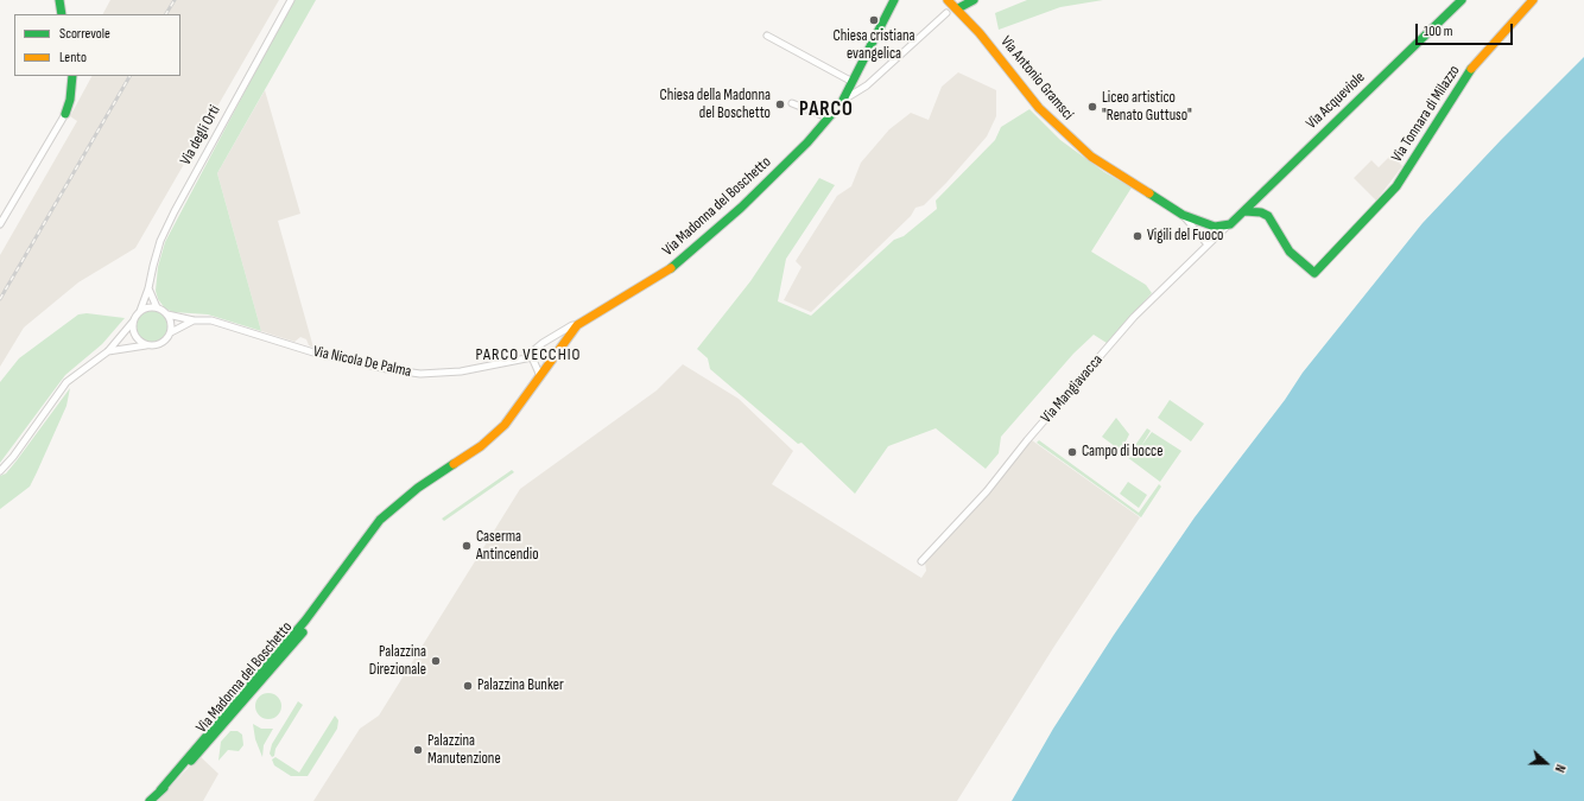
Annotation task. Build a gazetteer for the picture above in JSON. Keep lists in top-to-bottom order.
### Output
{
  "streets": {
    "main road": [
      "Via Antonio Gramsci",
      "Via Acqueviole",
      "Via Tonnara di Milazzo",
      "Via Madonna del Boschetto"
    ],
    "street": ["Via degli Orti", "Via Nicola De Palma", "Via Mangiavacca"]
  },
  "crossings": [
    ["Via Antonio Gramsci", "Via Acqueviole"],
    ["Via Antonio Gramsci", "Via Mangiavacca"],
    ["Via Acqueviole", "Via Tonnara di Milazzo"],
    ["Via Acqueviole", "Via Mangiavacca"],
    ["Via degli Orti", "Via Nicola De Palma"]
  ],
  "districts": ["PARCO", "PARCO VECCHIO"],
  "places": [
    "Chiesa cristiana evangelica",
    "Chiesa della Madonna del Boschetto",
    "Liceo artistico \"Renato Guttuso\"",
    "Vigili del Fuoco",
    "Campo di bocce",
    "Caserma Antincendio",
    "Palazzina Direzionale",
    "Palazzina Bunker",
    "Palazzina Manutenzione"
  ],
  "legend": ["Scorrevole", "Lento"],
  "scale_bar": "100 m",
  "north": "right"
}
